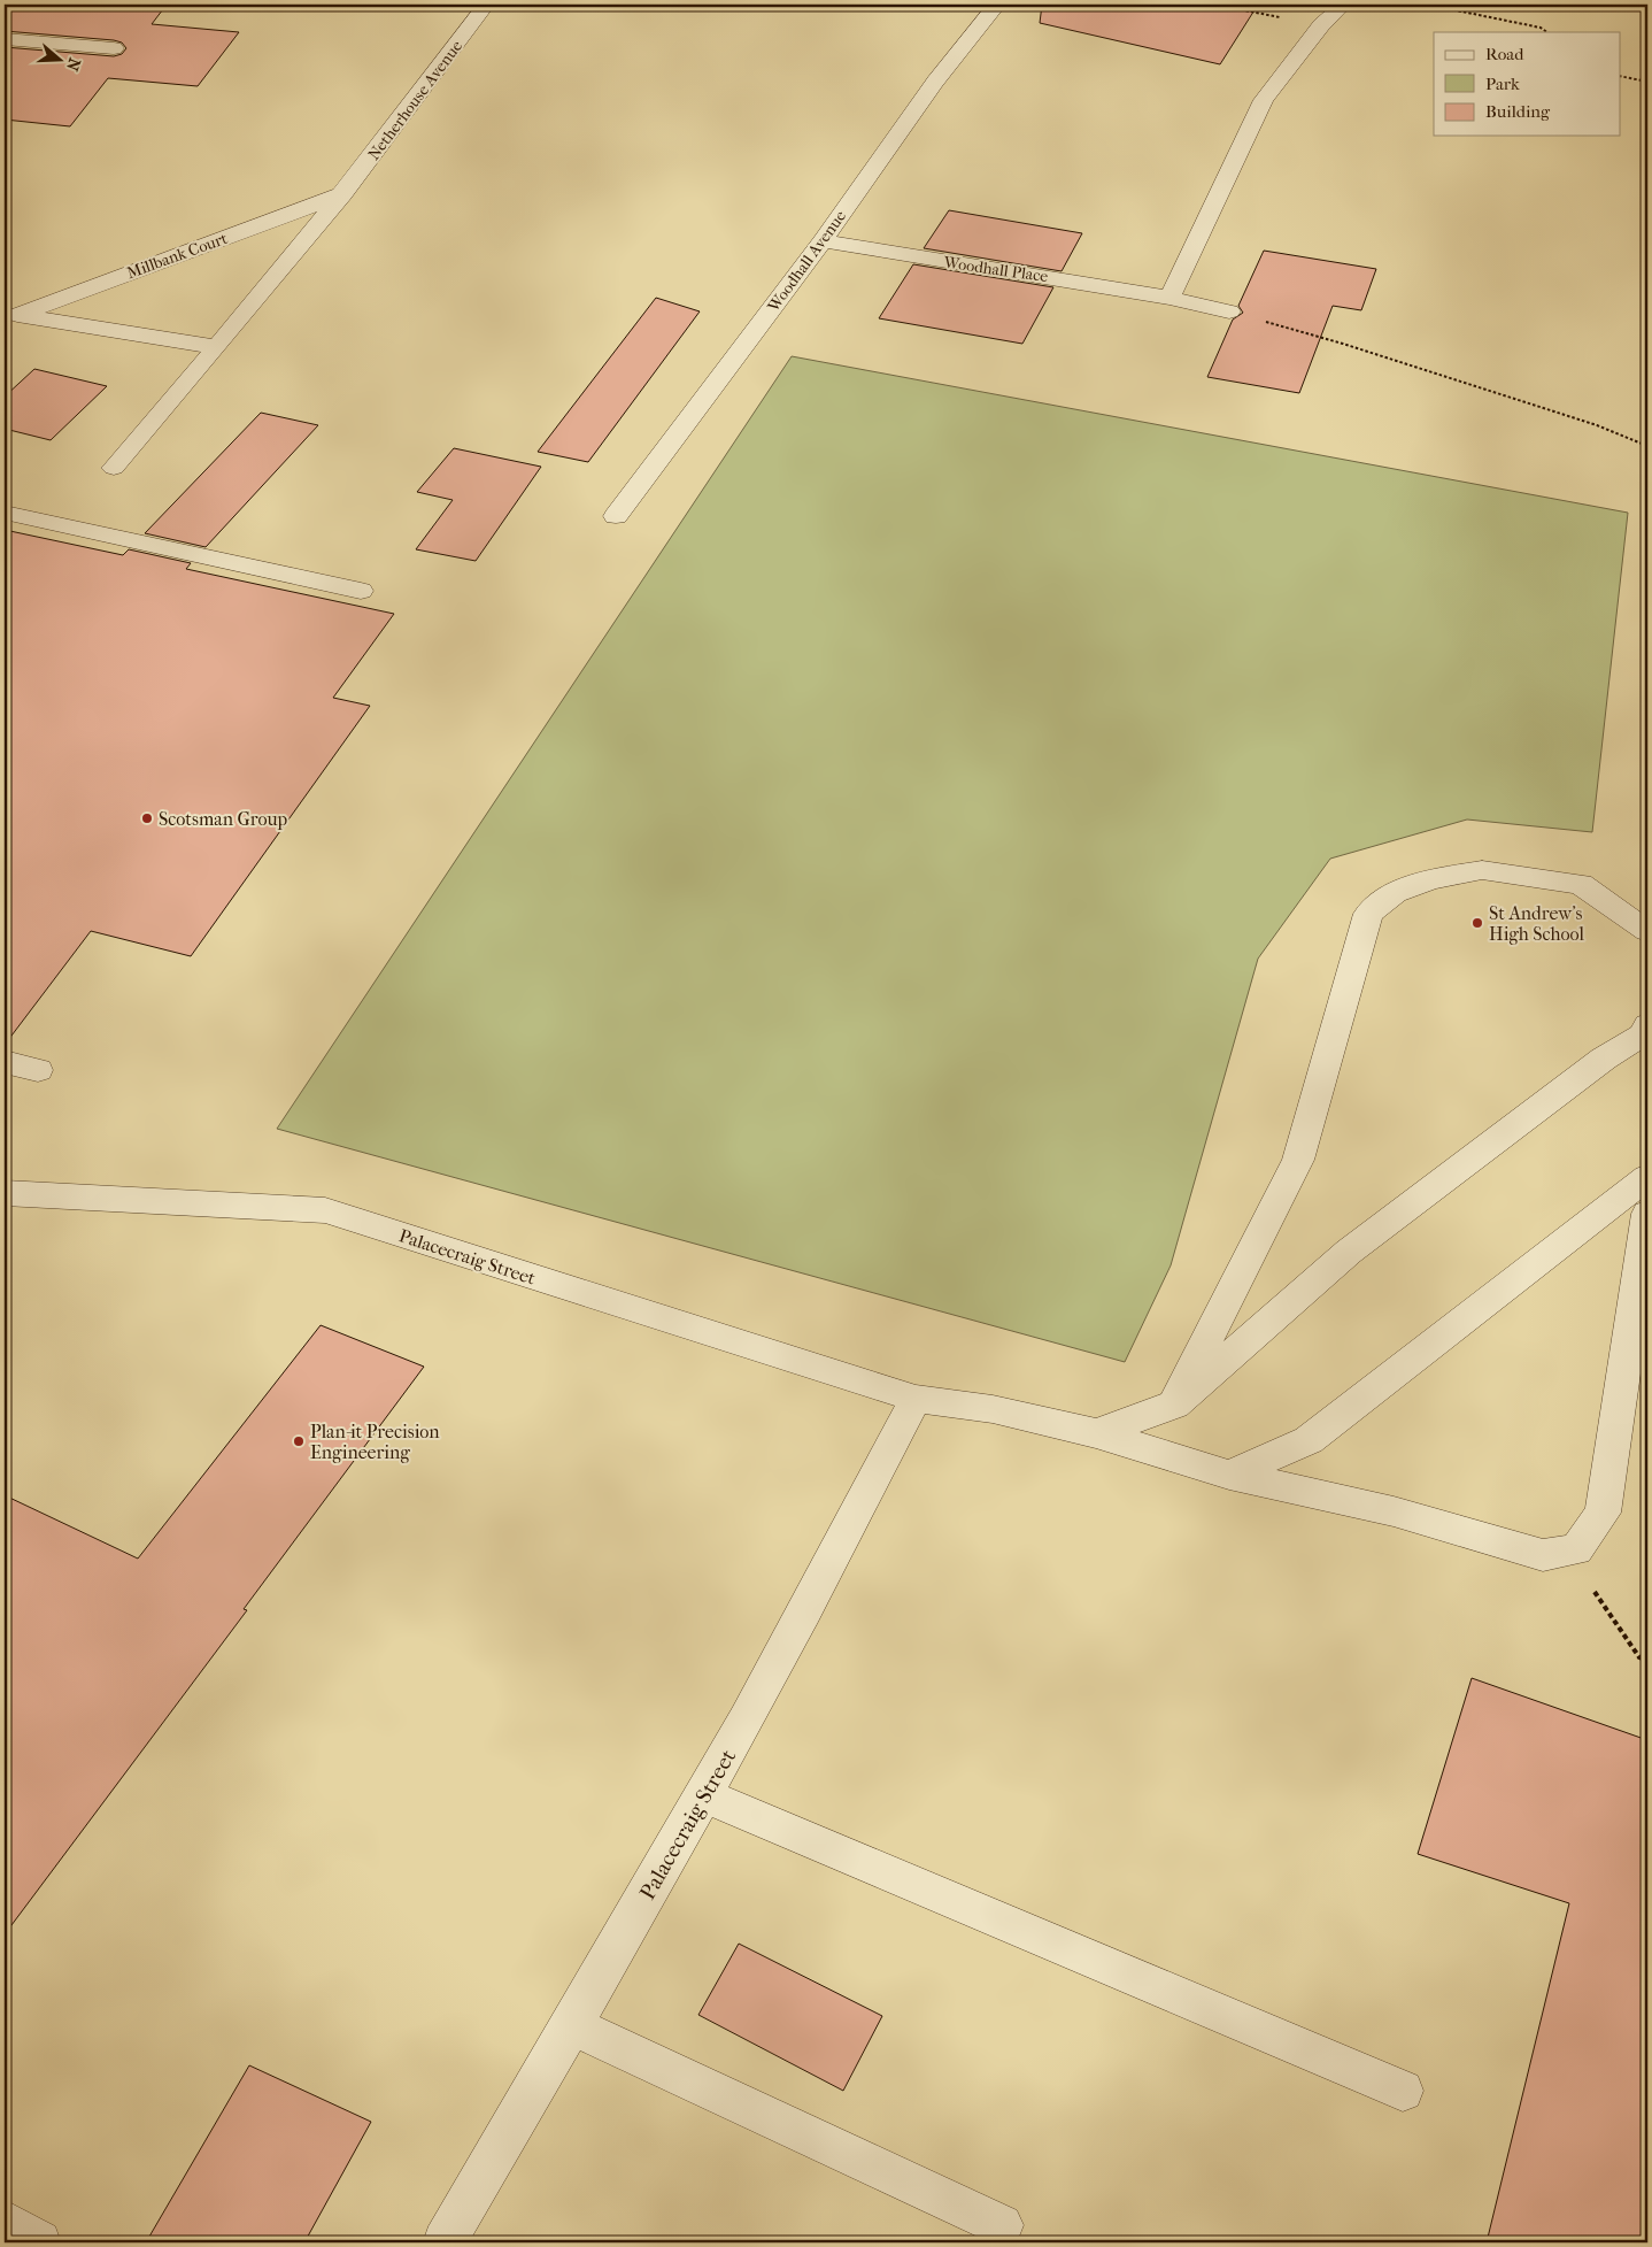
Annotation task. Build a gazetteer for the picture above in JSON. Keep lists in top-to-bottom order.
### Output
{
  "streets": {
    "street": [
      "Netherhouse Avenue",
      "Millbank Court",
      "Woodhall Avenue",
      "Woodhall Place",
      "Palacecraig Street"
    ]
  },
  "crossings": [
    ["Netherhouse Avenue", "Millbank Court"],
    ["Woodhall Avenue", "Woodhall Place"]
  ],
  "places": ["Scotsman Group", "St Andrew's High School", "Plan-it Precision Engineering"],
  "legend": ["Road", "Park", "Building"],
  "north": "right"
}
